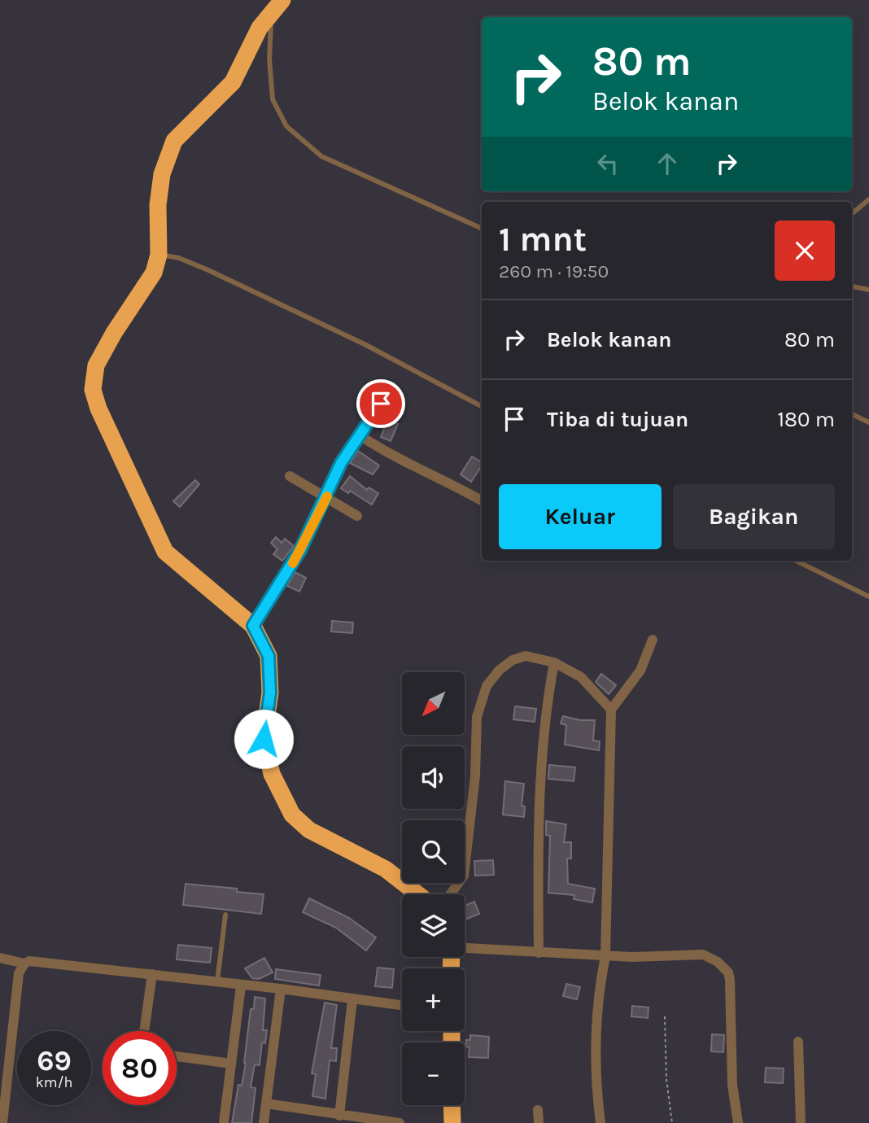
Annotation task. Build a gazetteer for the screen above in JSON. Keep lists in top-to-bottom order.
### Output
{
  "north": "bottom left",
  "page": {
    "turn": ["80 m", "Belok kanan"],
    "heading": ["1 mnt", "260 m · 19:50"],
    "list": [
      {
        "name": "Belok kanan",
        "value": "80 m"
      },
      {
        "name": "Tiba di tujuan",
        "value": "180 m"
      }
    ],
    "buttons": ["Keluar", "Bagikan"],
    "map_buttons": ["+", "−"],
    "speed": "69 km/h",
    "limit": "80"
  }
}
